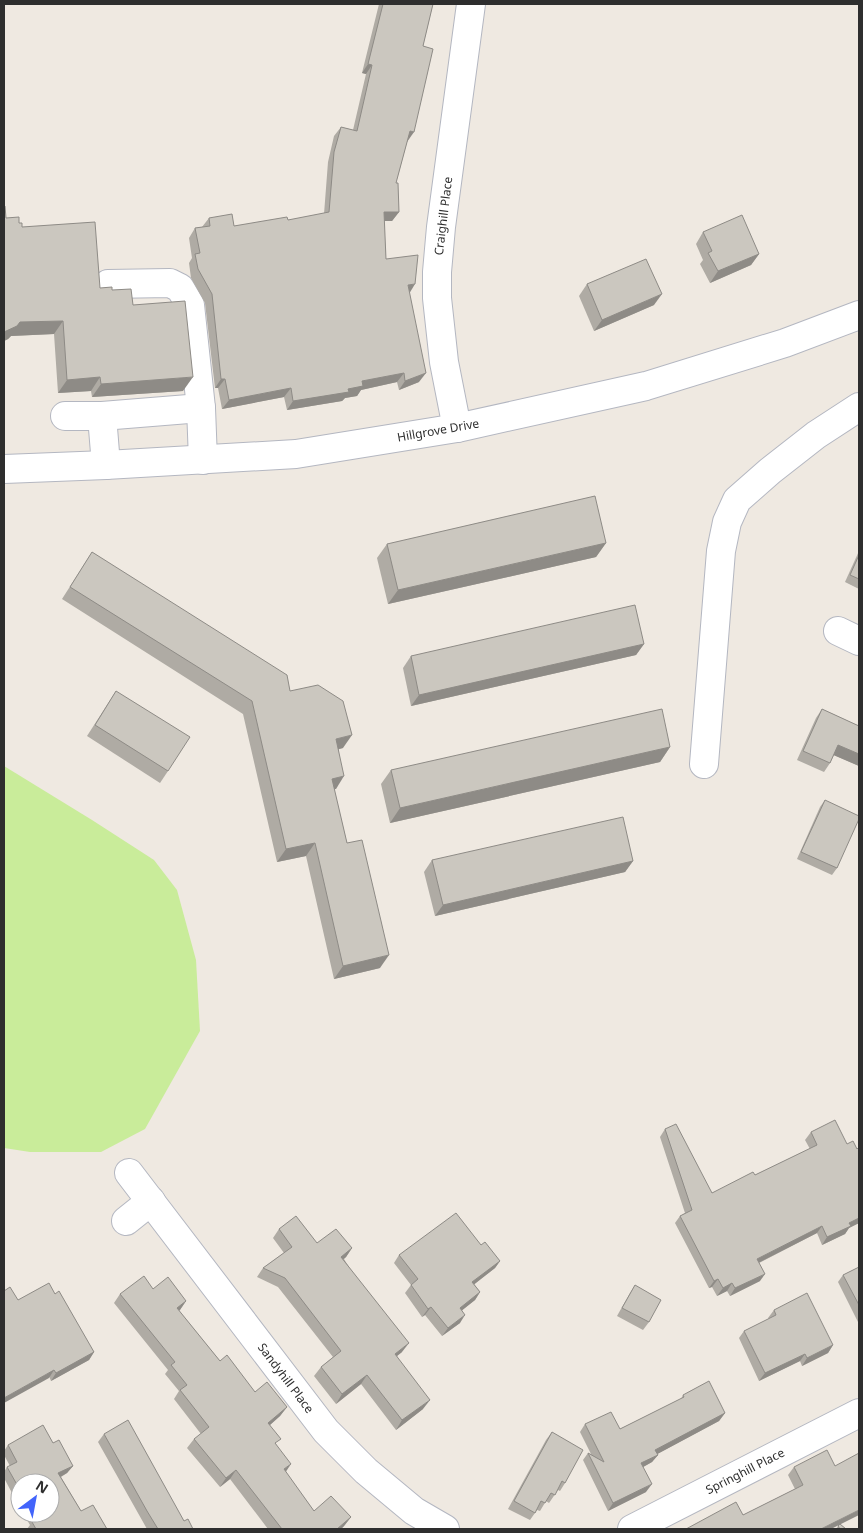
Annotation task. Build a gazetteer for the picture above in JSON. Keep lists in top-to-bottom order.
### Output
{
  "streets": {
    "street": [
      "Craighill Place",
      "Hillgrove Drive",
      "Sandyhill Place",
      "Springhill Place"
    ]
  },
  "crossings": [
    ["Craighill Place", "Hillgrove Drive"]
  ],
  "north": "top right"
}
